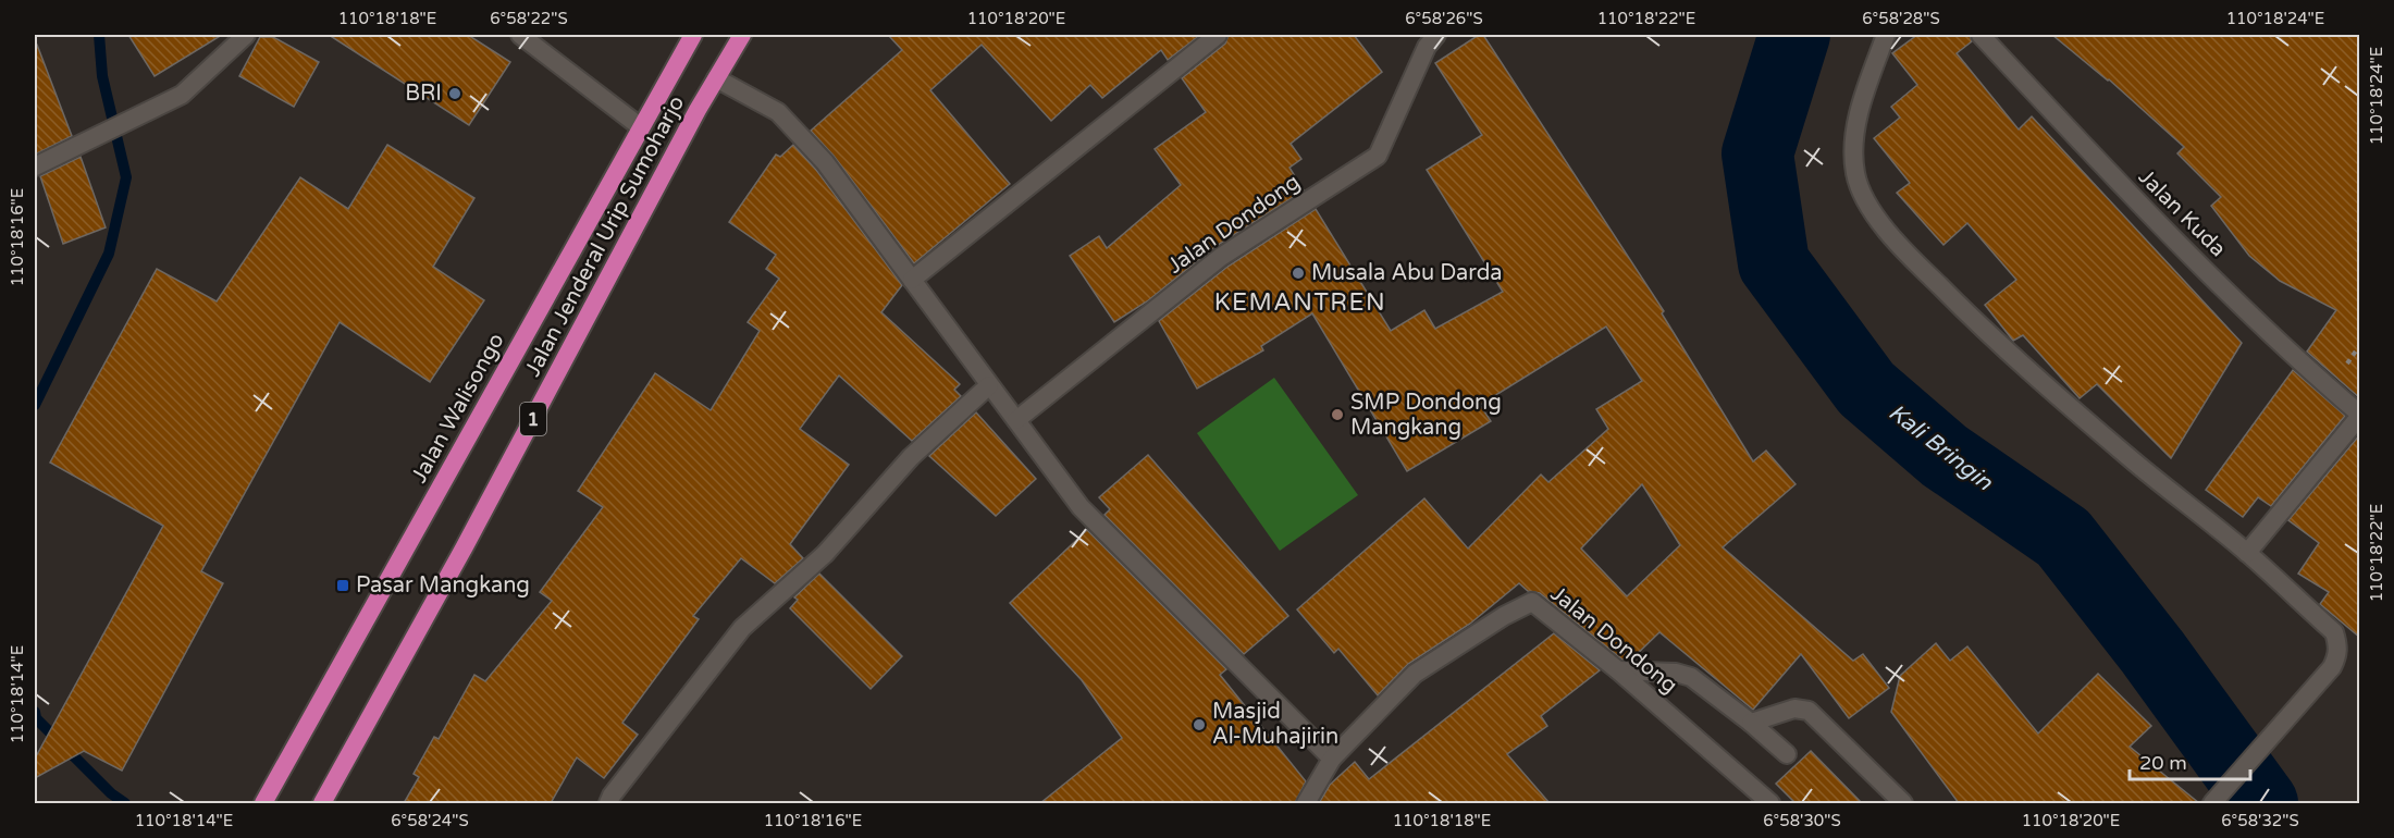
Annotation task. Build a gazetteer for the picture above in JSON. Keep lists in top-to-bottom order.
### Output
{
  "streets": {
    "highway": ["Jalan Jenderal Urip Sumoharjo", "Jalan Walisongo", "1"],
    "street": ["Jalan Kuda", "Jalan Dondong"]
  },
  "districts": ["KEMANTREN"],
  "water": ["Kali Bringin"],
  "places": {
    "other": [
      "BRI",
      "Musala Abu Darda",
      "SMP Dondong Mangkang",
      "Masjid Al-Muhajirin"
    ],
    "transit": ["Pasar Mangkang"]
  },
  "scale_bar": "20 m",
  "coordinates": [
    "110°18'18\"E",
    "6°58'22\"S",
    "110°18'20\"E",
    "6°58'26\"S",
    "110°18'22\"E",
    "6°58'28\"S",
    "110°18'24\"E",
    "110°18'16\"E",
    "110°18'14\"E",
    "6°58'24\"S",
    "6°58'30\"S",
    "6°58'32\"S"
  ]
}
